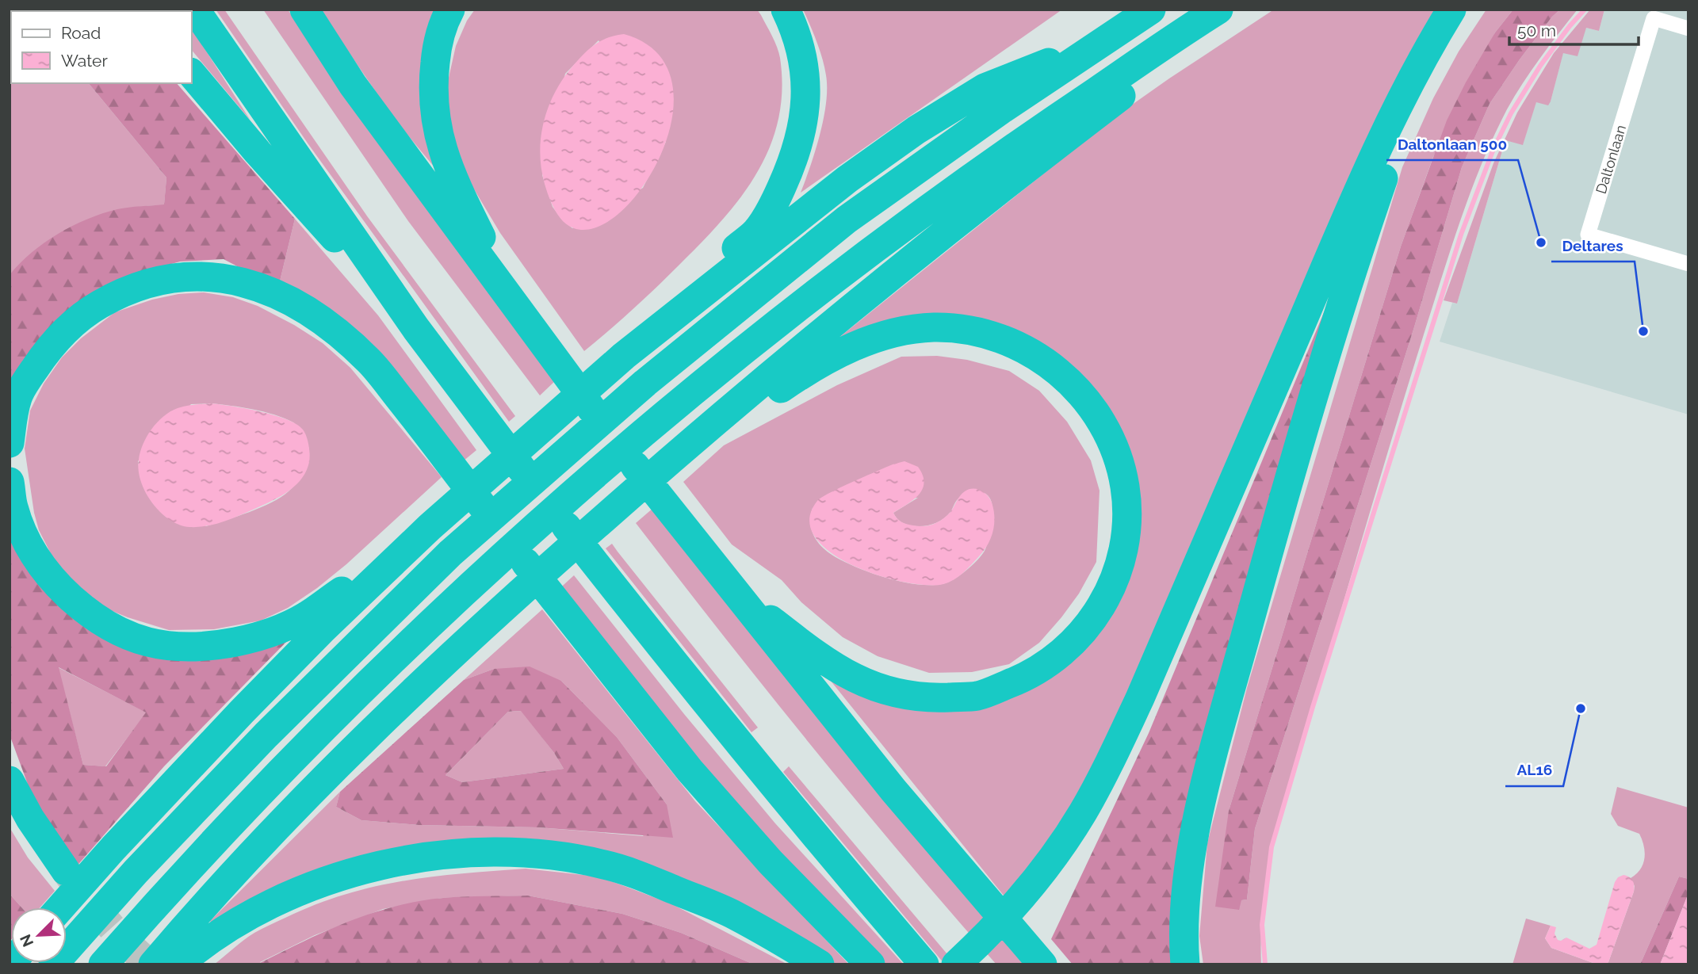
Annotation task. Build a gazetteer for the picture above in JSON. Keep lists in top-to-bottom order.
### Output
{
  "streets": {
    "street": ["Daltonlaan"]
  },
  "places": ["Daltonlaan 500", "Deltares", "AL16"],
  "legend": ["Road", "Water"],
  "scale_bar": "50 m",
  "north": "bottom left"
}
